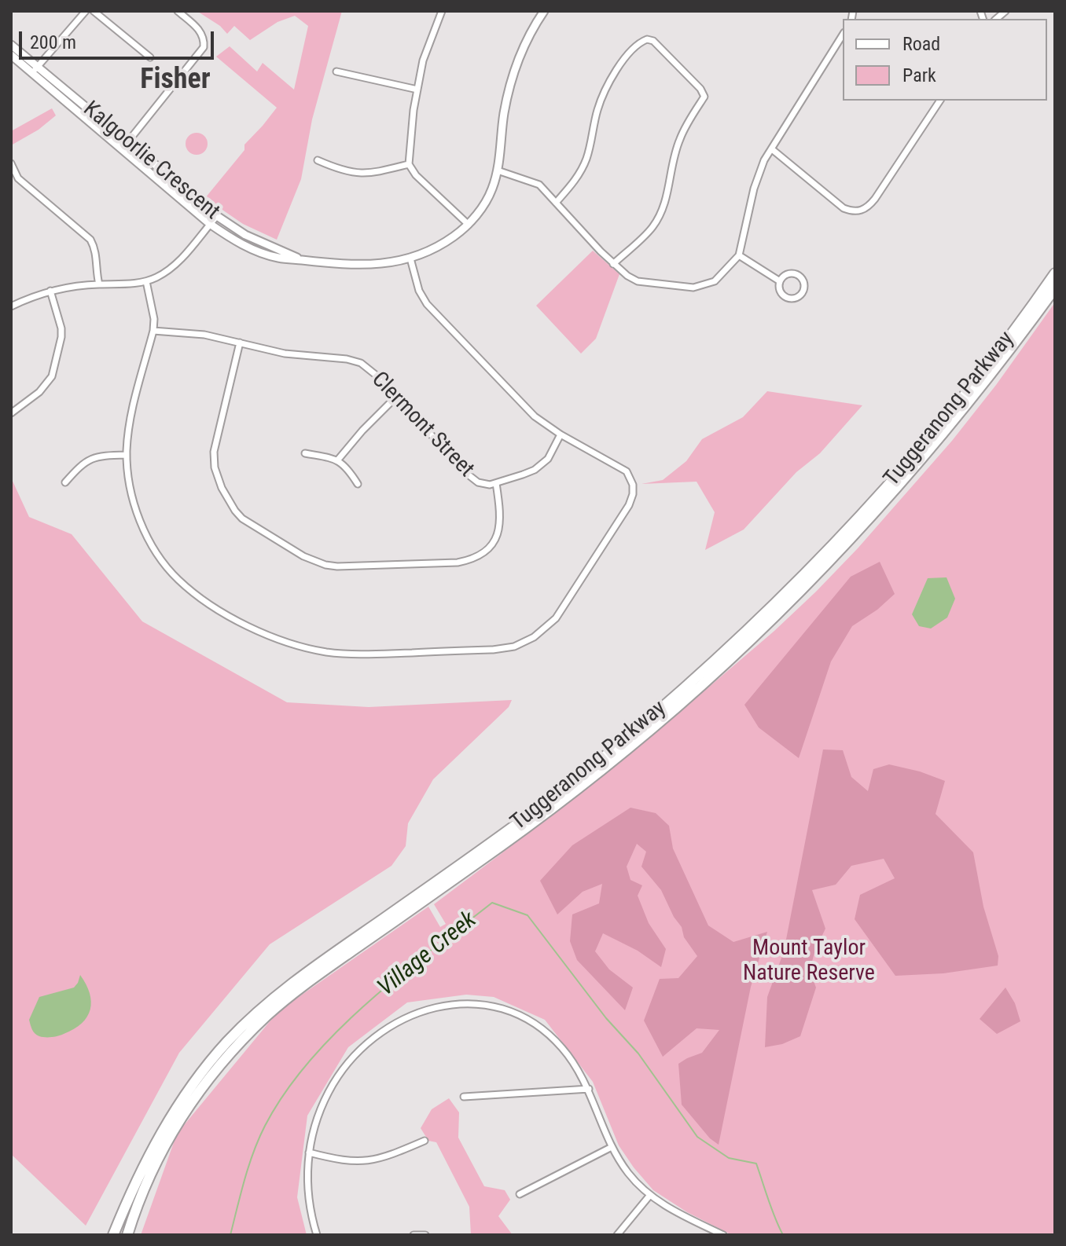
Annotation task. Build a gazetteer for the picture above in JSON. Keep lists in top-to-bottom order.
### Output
{
  "streets": {
    "highway": ["Tuggeranong Parkway"],
    "street": ["Kalgoorlie Crescent", "Clermont Street"]
  },
  "districts": ["Fisher"],
  "water": ["Village Creek"],
  "parks": ["Mount Taylor Nature Reserve"],
  "legend": ["Road", "Park"],
  "scale_bar": "200 m"
}
